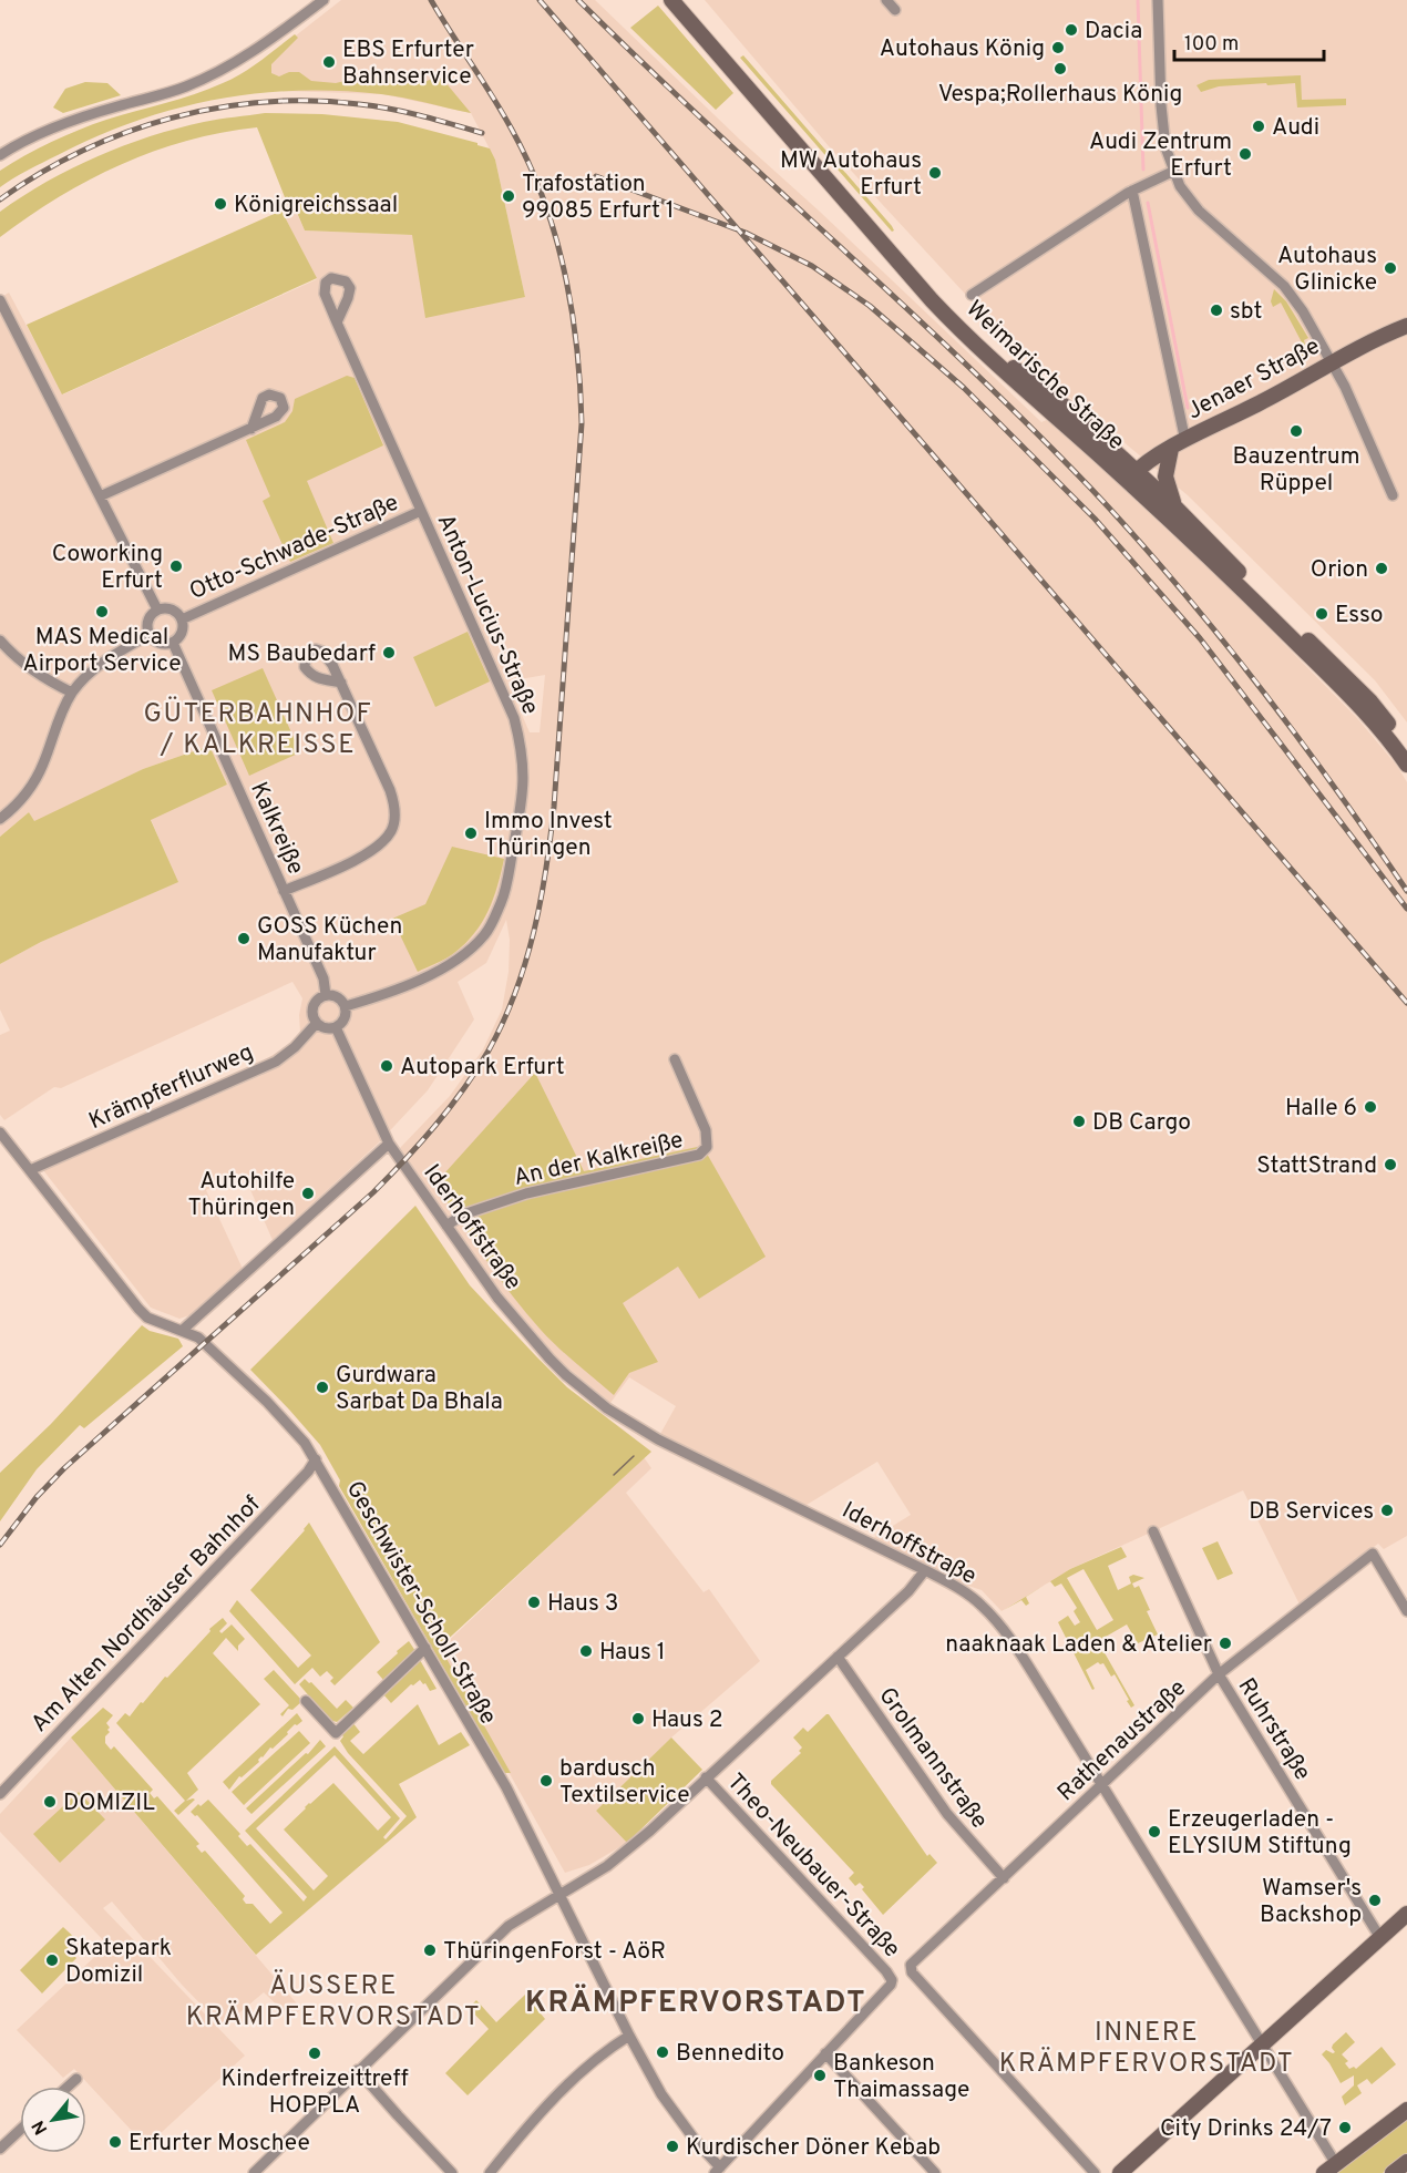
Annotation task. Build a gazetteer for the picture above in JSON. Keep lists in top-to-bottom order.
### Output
{
  "streets": {
    "main road": ["Weimarische Straße", "Jenaer Straße"],
    "street": [
      "Otto-Schwade-Straße",
      "Anton-Lucius-Straße",
      "Kalkreiße",
      "Krämpferflurweg",
      "An der Kalkreiße",
      "Iderhoffstraße",
      "Geschwister-Scholl-Straße",
      "Am Alten Nordhäuser Bahnhof",
      "Ruhrstraße",
      "Rathenaustraße",
      "Grolmannstraße",
      "Theo-Neubauer-Straße"
    ]
  },
  "crossings": [
    ["Weimarische Straße", "Jenaer Straße"],
    ["Otto-Schwade-Straße", "Anton-Lucius-Straße"],
    ["Otto-Schwade-Straße", "Kalkreiße"],
    ["Anton-Lucius-Straße", "Kalkreiße"],
    ["Anton-Lucius-Straße", "Krämpferflurweg"],
    ["Kalkreiße", "Krämpferflurweg"],
    ["Krämpferflurweg", "Geschwister-Scholl-Straße"],
    ["An der Kalkreiße", "Iderhoffstraße"],
    ["Iderhoffstraße", "Rathenaustraße"],
    ["Geschwister-Scholl-Straße", "Am Alten Nordhäuser Bahnhof"],
    ["Ruhrstraße", "Rathenaustraße"],
    ["Rathenaustraße", "Grolmannstraße"],
    ["Rathenaustraße", "Theo-Neubauer-Straße"]
  ],
  "districts": [
    "GÜTERBAHNHOF / KALKREISSE",
    "ÄUSSERE KRÄMPFERVORSTADT",
    "KRÄMPFERVORSTADT",
    "INNERE KRÄMPFERVORSTADT"
  ],
  "places": [
    "Dacia",
    "Autohaus König",
    "EBS Erfurter Bahnservice",
    "Vespa;Rollerhaus König",
    "Audi",
    "Audi Zentrum Erfurt",
    "MW Autohaus Erfurt",
    "Trafostation 99085 Erfurt 1",
    "Königreichssaal",
    "Autohaus Glinicke",
    "sbt",
    "Bauzentrum Rüppel",
    "Coworking Erfurt",
    "Orion",
    "MAS Medical Airport Service",
    "Esso",
    "MS Baubedarf",
    "Immo Invest Thüringen",
    "GOSS Küchen Manufaktur",
    "Autopark Erfurt",
    "Halle 6",
    "DB Cargo",
    "StattStrand",
    "Autohilfe Thüringen",
    "Gurdwara Sarbat Da Bhala",
    "DB Services",
    "Haus 3",
    "naaknaak Laden & Atelier",
    "Haus 1",
    "Haus 2",
    "bardusch Textilservice",
    "DOMIZIL",
    "Erzeugerladen - ELYSIUM Stiftung",
    "Wamser's Backshop",
    "ThüringenForst - AöR",
    "Skatepark Domizil",
    "Bennedito",
    "Kinderfreizeittreff HOPPLA",
    "Bankeson Thaimassage",
    "City Drinks 24/7",
    "Erfurter Moschee",
    "Kurdischer Döner Kebab"
  ],
  "scale_bar": "100 m",
  "north": "bottom left"
}
